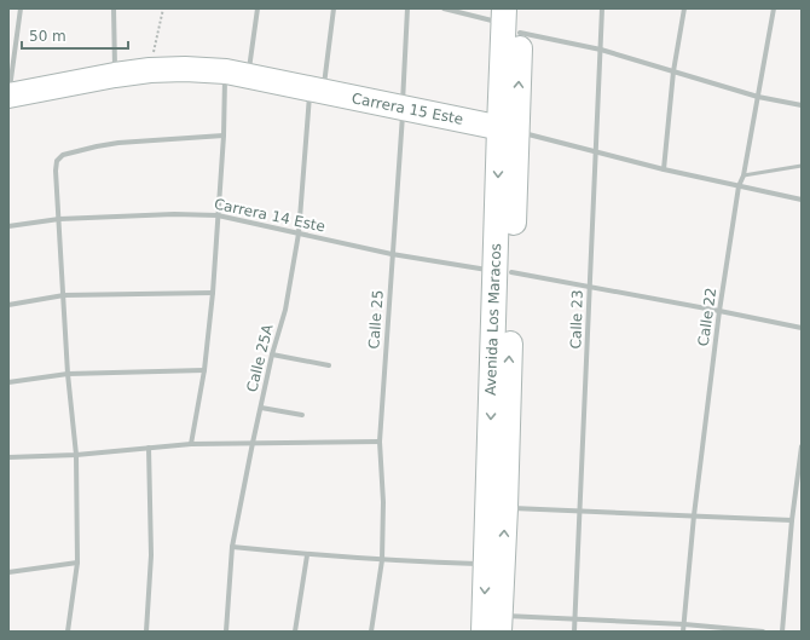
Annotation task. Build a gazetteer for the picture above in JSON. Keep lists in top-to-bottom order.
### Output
{
  "streets": {
    "street": [
      "Carrera 15 Este",
      "Carrera 14 Este",
      "Calle 22",
      "Calle 25",
      "Avenida Los Maracos",
      "Calle 23",
      "Calle 25A"
    ]
  },
  "crossings": [
    ["Carrera 15 Este", "Calle 22"],
    ["Carrera 15 Este", "Calle 25"],
    ["Carrera 15 Este", "Avenida Los Maracos"],
    ["Carrera 15 Este", "Calle 23"],
    ["Carrera 15 Este", "Calle 25A"],
    ["Carrera 14 Este", "Calle 22"],
    ["Carrera 14 Este", "Calle 25"],
    ["Carrera 14 Este", "Avenida Los Maracos"],
    ["Carrera 14 Este", "Calle 23"],
    ["Carrera 14 Este", "Calle 25A"]
  ],
  "scale_bar": "50 m"
}
